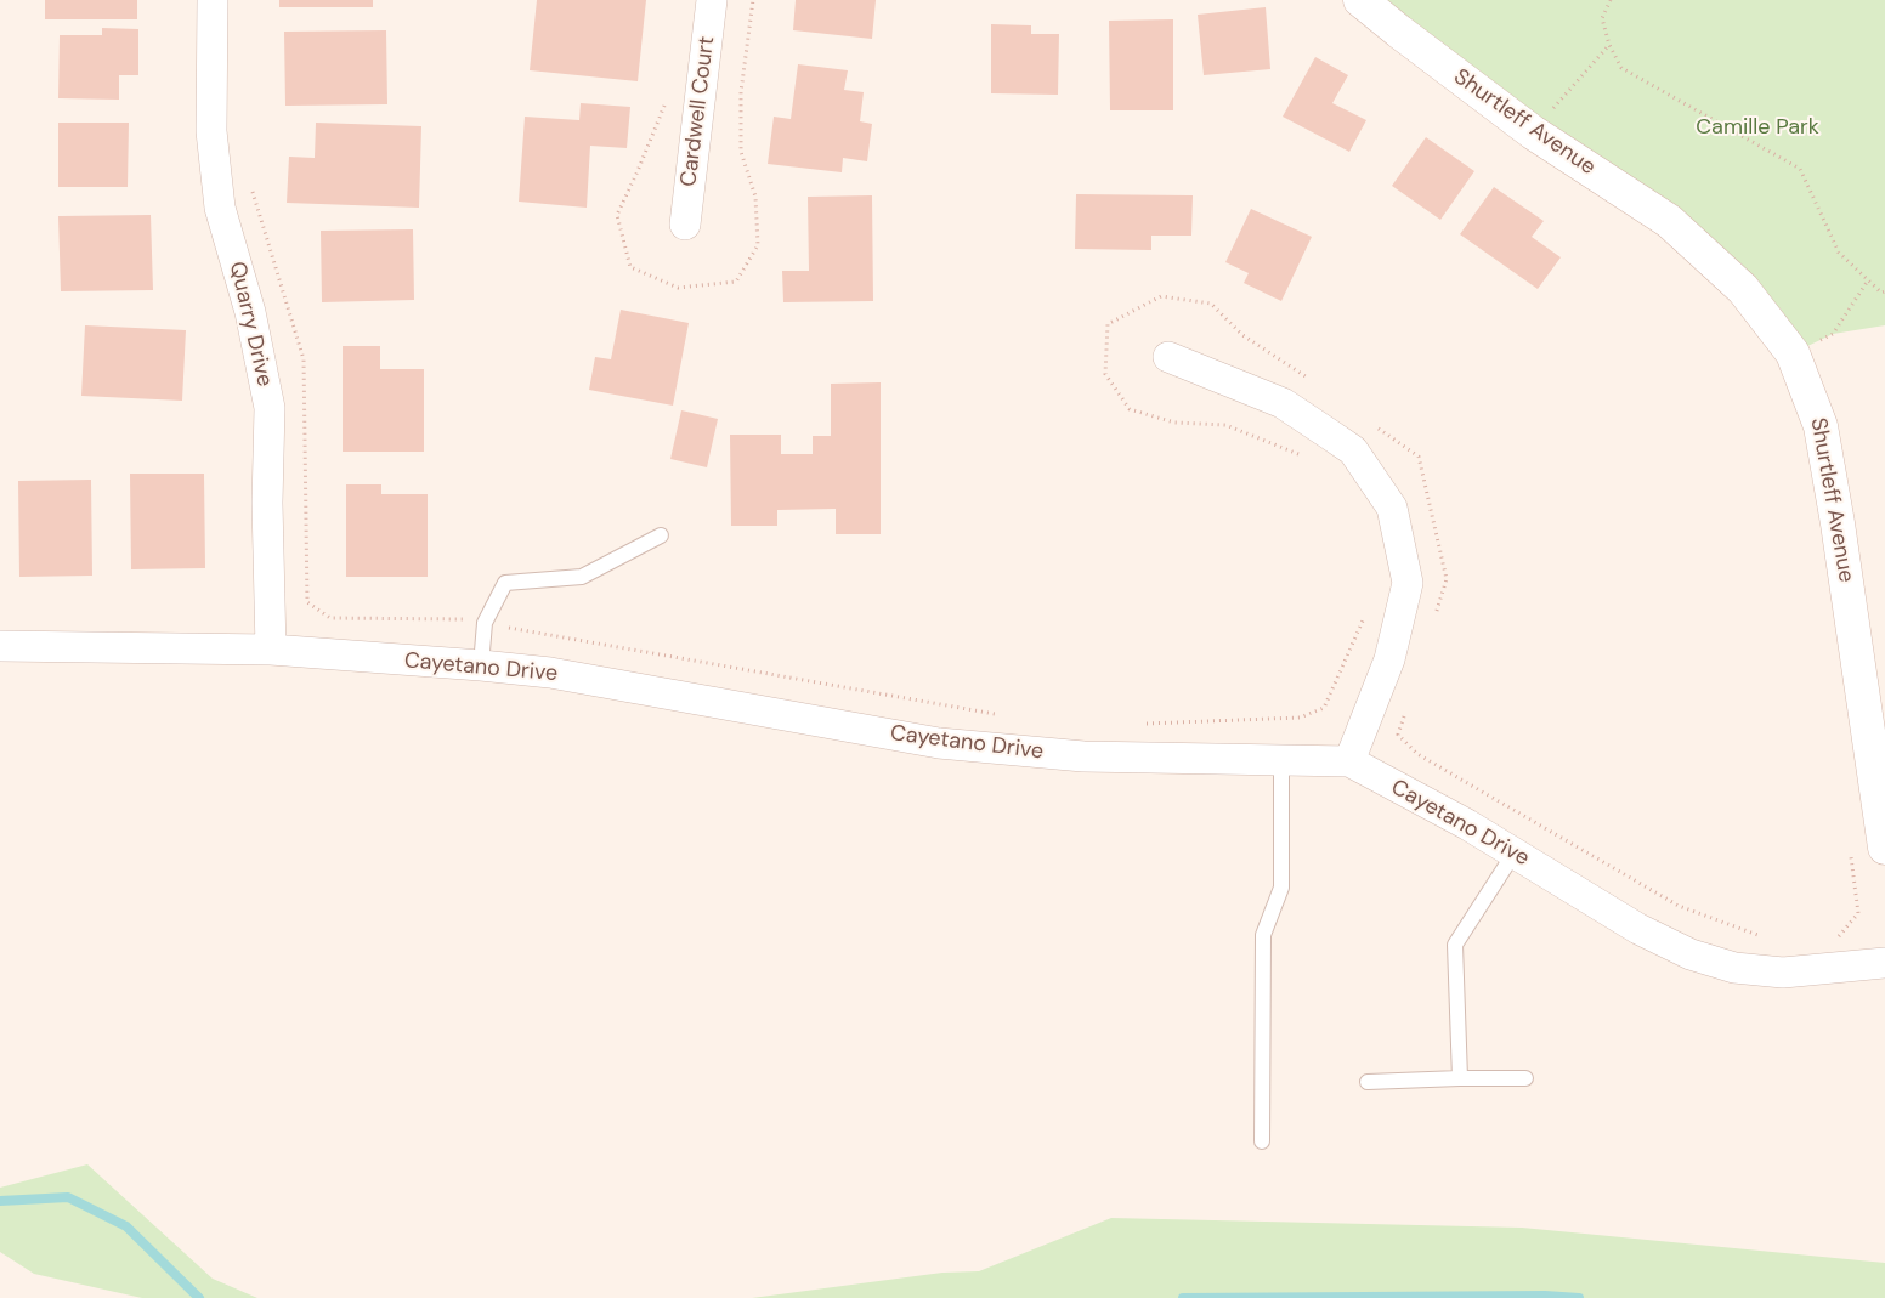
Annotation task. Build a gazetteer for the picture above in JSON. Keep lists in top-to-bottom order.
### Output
{
  "streets": {
    "street": [
      "Cardwell Court",
      "Shurtleff Avenue",
      "Quarry Drive",
      "Cayetano Drive"
    ]
  },
  "crossings": [
    ["Quarry Drive", "Cayetano Drive"]
  ],
  "parks": ["Camille Park"]
}
